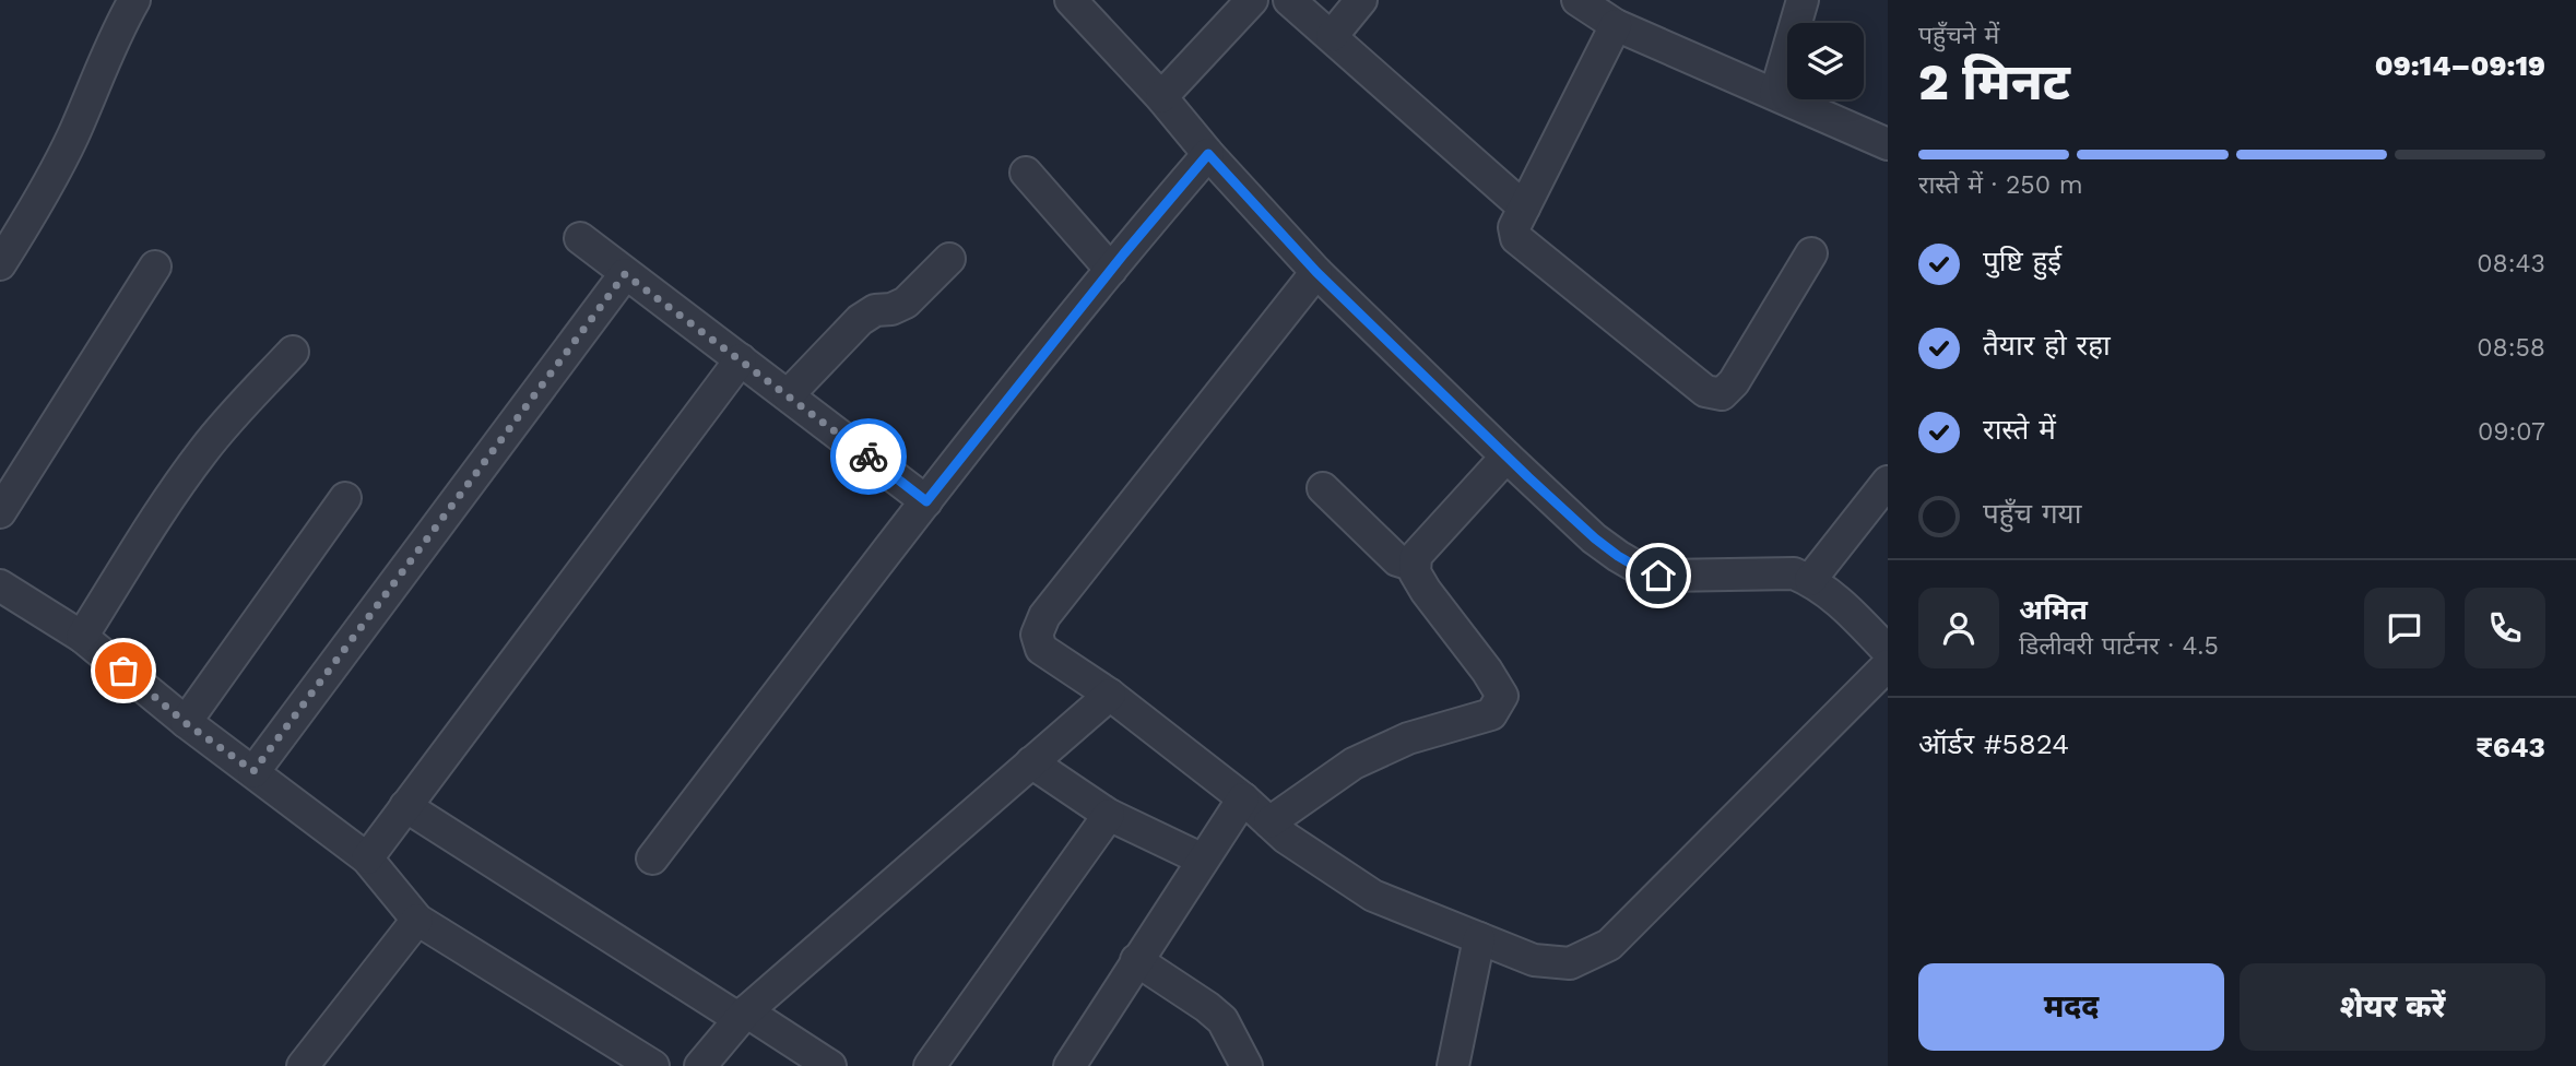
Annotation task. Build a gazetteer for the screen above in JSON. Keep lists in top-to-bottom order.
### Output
{
  "page": {
    "heading": ["2 मिनट", "पहुँचने में", "09:14–09:19"],
    "panel": [
      "अमित",
      "डिलीवरी पार्टनर · 4.5",
      "ऑर्डर #5824",
      "₹643"
    ],
    "bar": "रास्ते में · 250 m",
    "list": [
      ["पुष्टि हुई", "08:43"],
      ["तैयार हो रहा", "08:58"],
      ["रास्ते में", "09:07"],
      "पहुँच गया"
    ],
    "buttons": ["मदद", "शेयर करें"]
  }
}
